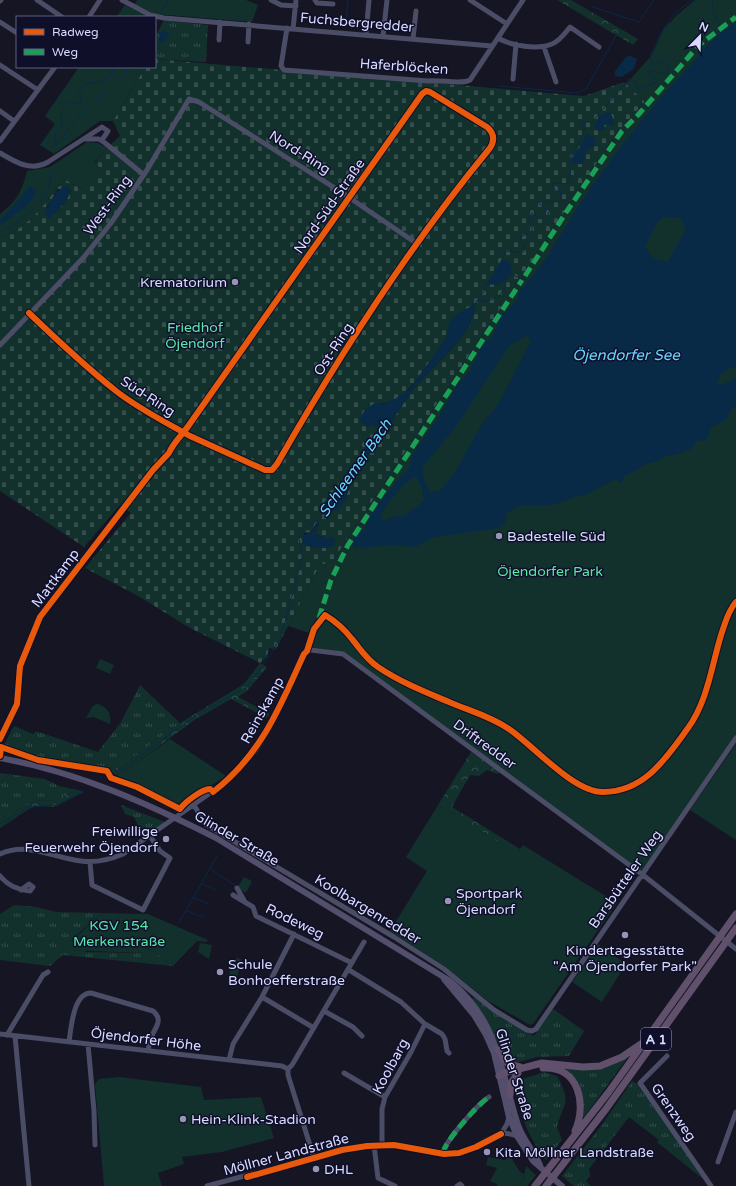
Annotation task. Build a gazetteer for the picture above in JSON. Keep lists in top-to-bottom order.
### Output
{
  "streets": {
    "highway": ["A 1"],
    "main road": ["Glinder Straße"],
    "street": [
      "Fuchsbergredder",
      "Haferblöcken",
      "Nord-Ring",
      "West-Ring",
      "Nord-Süd-Straße",
      "Ost-Ring",
      "Süd-Ring",
      "Mattkamp",
      "Reinskamp",
      "Driftredder",
      "Barsbütteler Weg",
      "Koolbargenredder",
      "Rodeweg",
      "Öjendorfer Höhe",
      "Koolbarg",
      "Grenzweg",
      "Möllner Landstraße"
    ]
  },
  "crossings": [
    ["Fuchsbergredder", "Haferblöcken"],
    ["Nord-Ring", "West-Ring"],
    ["Nord-Ring", "Nord-Süd-Straße"],
    ["Nord-Ring", "Ost-Ring"],
    ["West-Ring", "Süd-Ring"],
    ["Nord-Süd-Straße", "Ost-Ring"],
    ["Nord-Süd-Straße", "Süd-Ring"],
    ["Nord-Süd-Straße", "Mattkamp"],
    ["Ost-Ring", "Süd-Ring"],
    ["Reinskamp", "Driftredder"],
    ["Reinskamp", "Glinder Straße"],
    ["Reinskamp", "Koolbargenredder"],
    ["Driftredder", "Barsbütteler Weg"],
    ["Glinder Straße", "Möllner Landstraße"],
    ["Barsbütteler Weg", "Koolbargenredder"],
    ["Koolbarg", "Möllner Landstraße"]
  ],
  "water": ["Öjendorfer See", "Schleemer Bach"],
  "parks": ["Friedhof Öjendorf", "Öjendorfer Park", "KGV 154 Merkenstraße"],
  "places": [
    "Krematorium",
    "Badestelle Süd",
    "Freiwillige Feuerwehr Öjendorf",
    "Sportpark Öjendorf",
    "Kindertagesstätte \"Am Öjendorfer Park\"",
    "Schule Bonhoefferstraße",
    "Hein-Klink-Stadion",
    "Kita Möllner Landstraße",
    "DHL"
  ],
  "legend": ["Radweg", "Weg"],
  "north": "top right"
}
